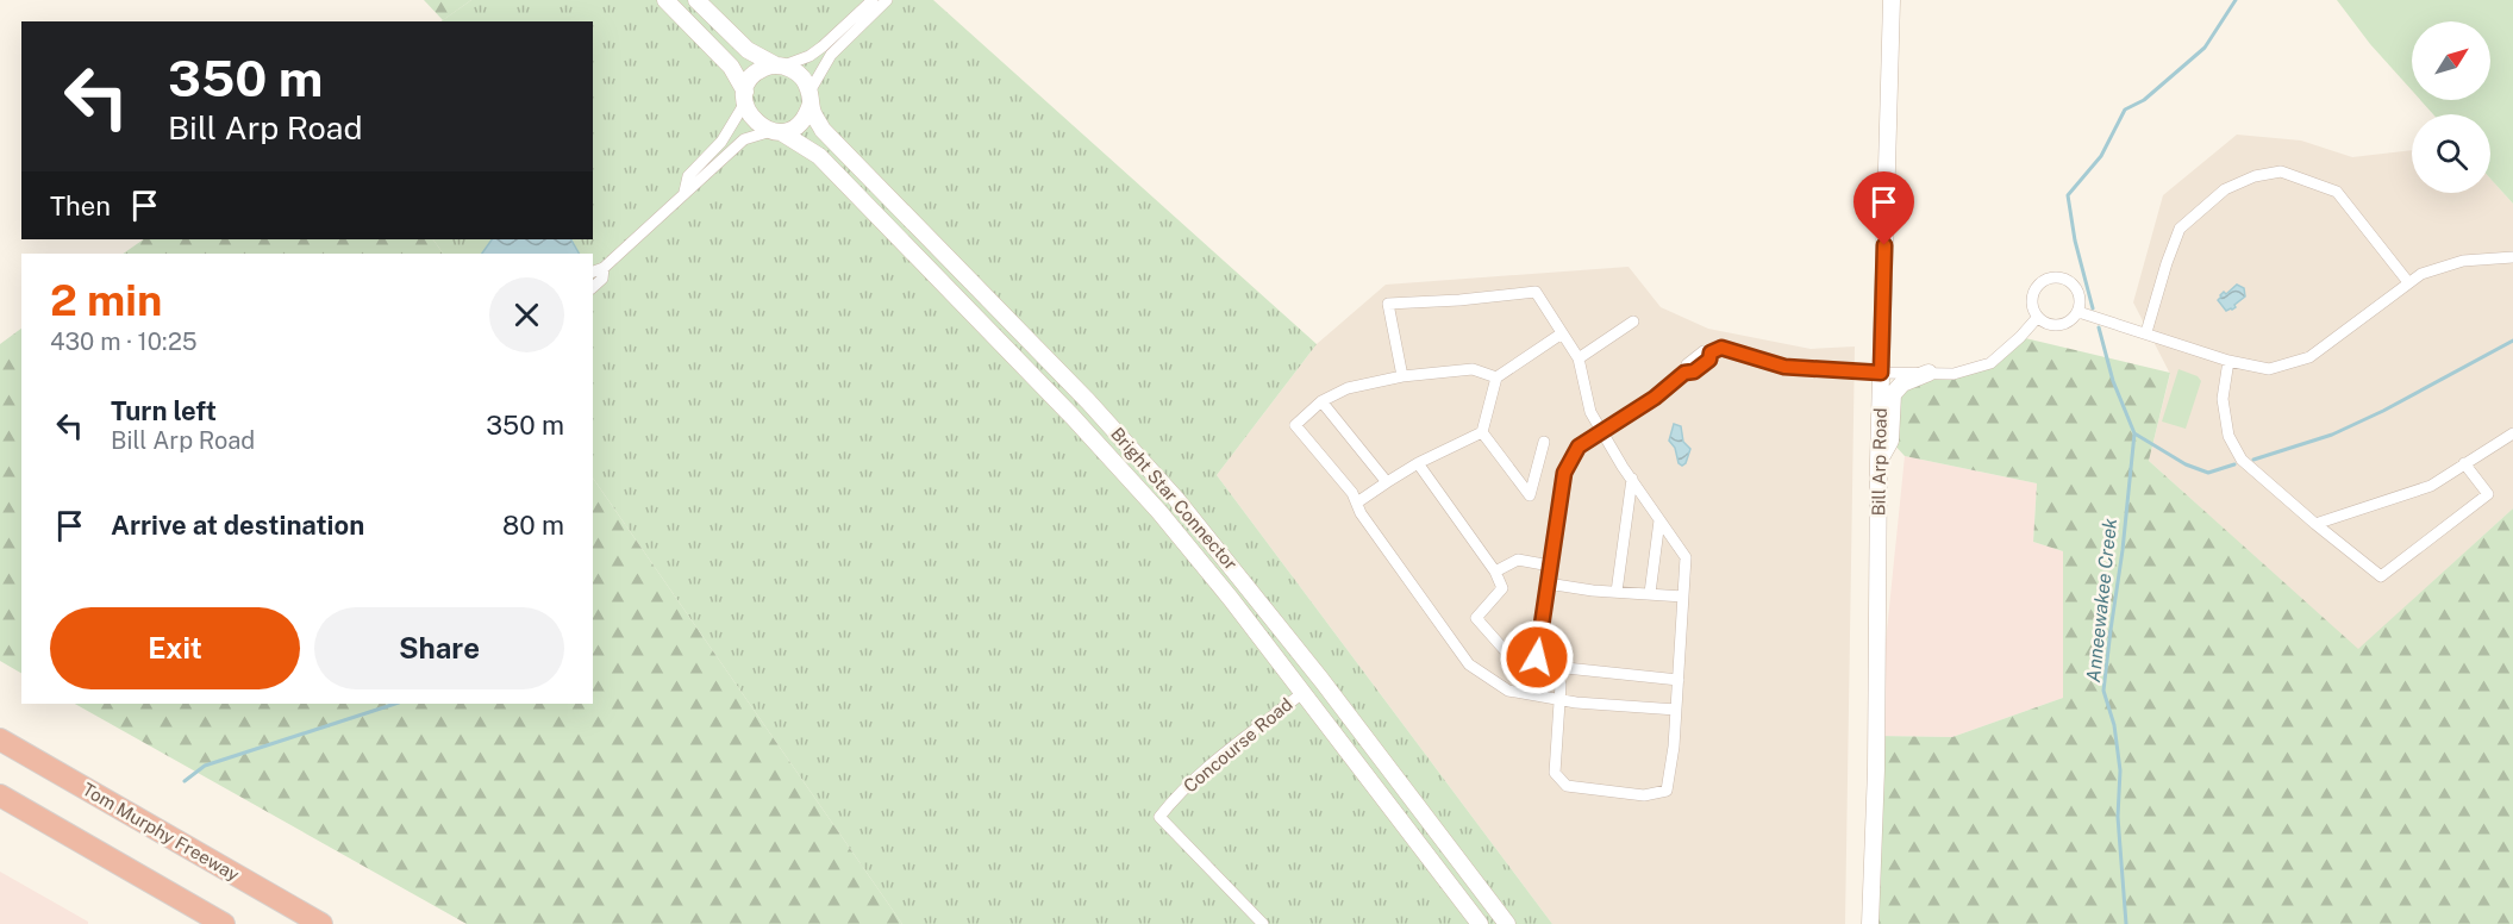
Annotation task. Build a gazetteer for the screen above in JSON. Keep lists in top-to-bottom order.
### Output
{
  "streets": {
    "highway": ["Tom Murphy Freeway"],
    "street": ["Bill Arp Road", "Bright Star Connector", "Concourse Road"]
  },
  "crossings": [
    ["Bright Star Connector", "Concourse Road"]
  ],
  "water": ["Anneewakee Creek"],
  "north": "top right",
  "page": {
    "turn": ["350 m", "Bill Arp Road"],
    "then": "Then",
    "heading": ["2 min", "430 m · 10:25"],
    "list": [
      {
        "name": "Turn left",
        "note": "Bill Arp Road",
        "value": "350 m"
      },
      {
        "name": "Arrive at destination",
        "value": "80 m"
      }
    ],
    "buttons": ["Exit", "Share"]
  }
}
